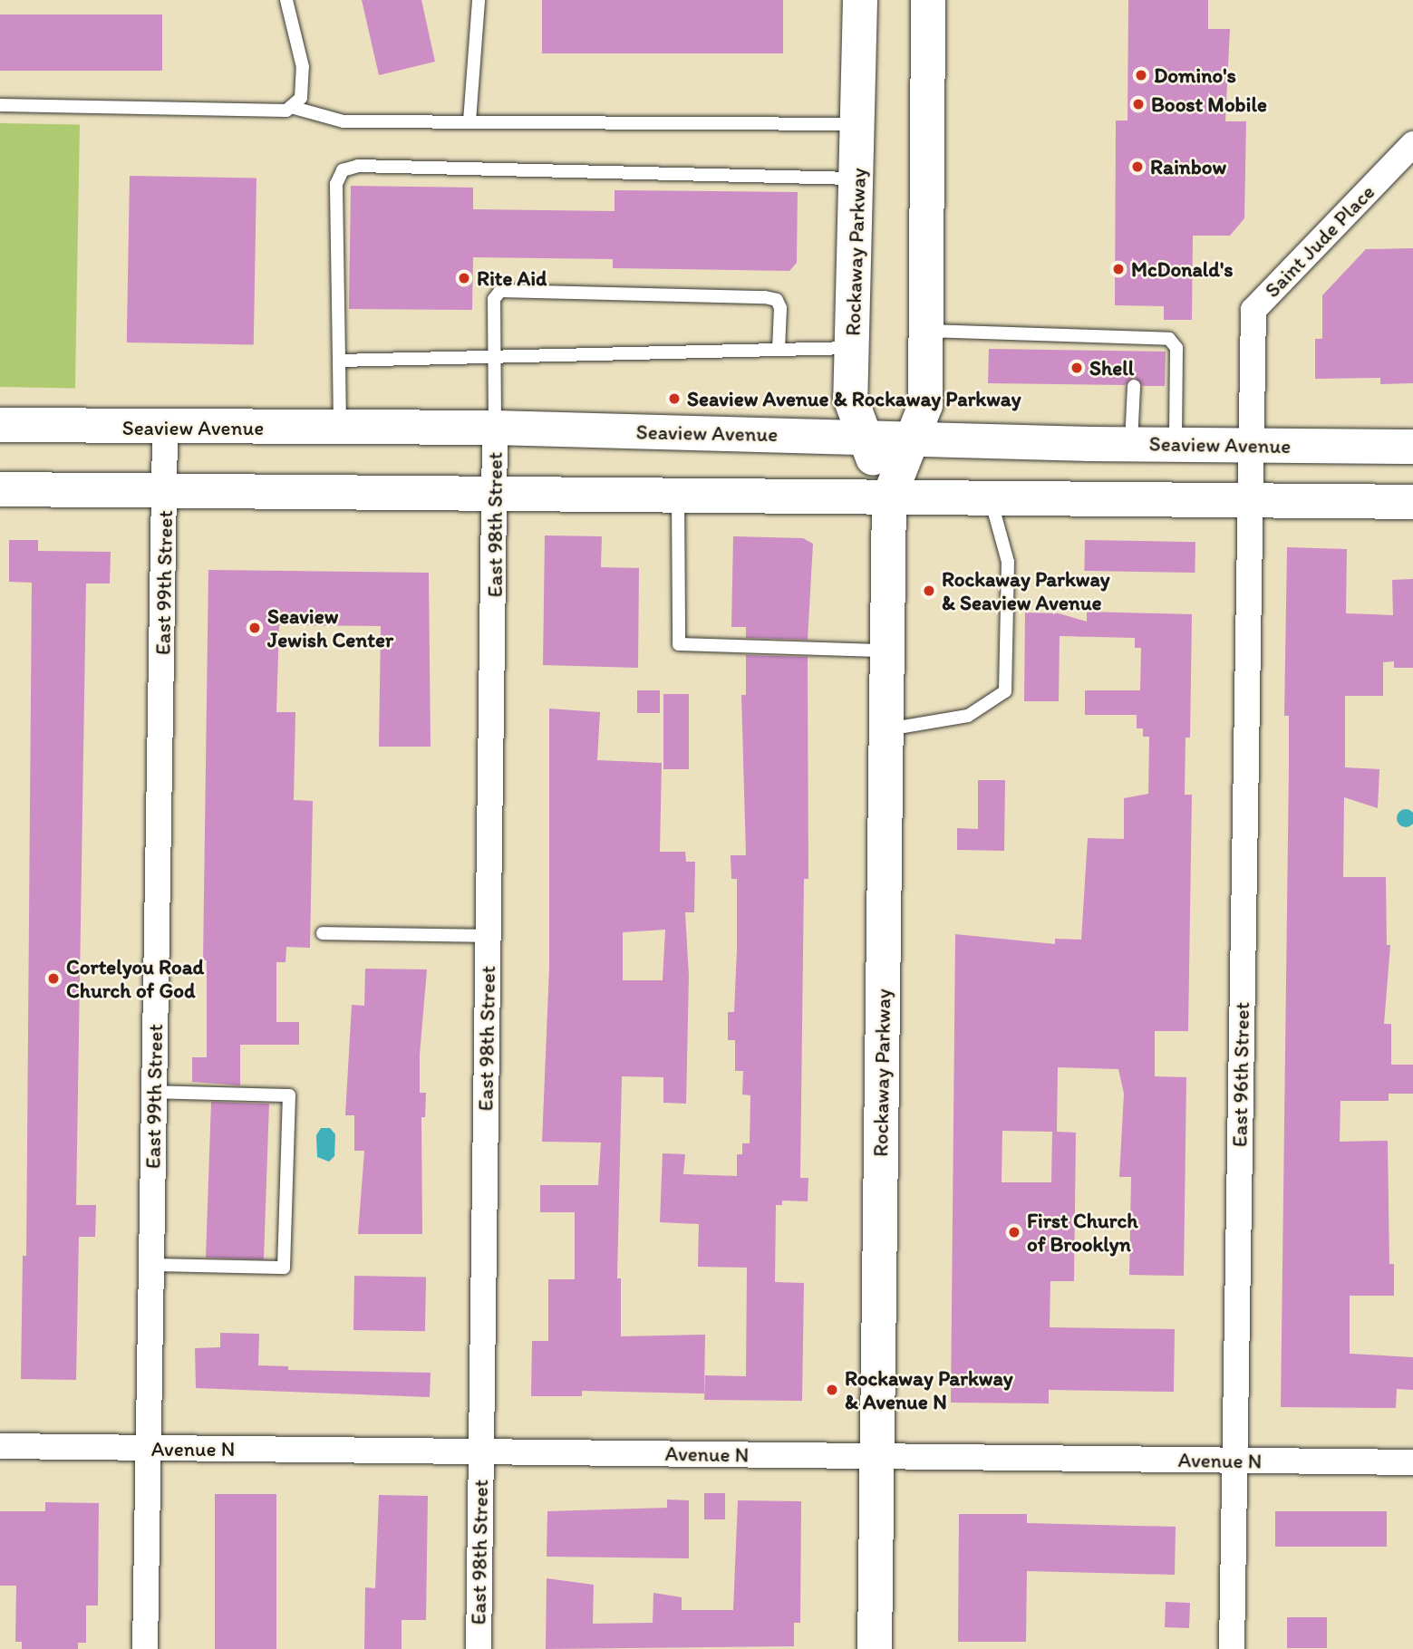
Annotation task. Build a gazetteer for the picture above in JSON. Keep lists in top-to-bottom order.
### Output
{
  "streets": {
    "street": [
      "Saint Jude Place",
      "Rockaway Parkway",
      "Seaview Avenue",
      "East 98th Street",
      "East 99th Street",
      "East 96th Street",
      "Avenue N"
    ]
  },
  "crossings": [
    ["Saint Jude Place", "Seaview Avenue"],
    ["Saint Jude Place", "East 96th Street"],
    ["Rockaway Parkway", "Seaview Avenue"],
    ["Rockaway Parkway", "Avenue N"],
    ["Seaview Avenue", "East 98th Street"],
    ["Seaview Avenue", "East 99th Street"],
    ["East 98th Street", "Avenue N"],
    ["East 99th Street", "Avenue N"],
    ["East 96th Street", "Avenue N"]
  ],
  "places": [
    "Domino's",
    "Boost Mobile",
    "Rainbow",
    "McDonald's",
    "Rite Aid",
    "Shell",
    "Seaview Avenue & Rockaway Parkway",
    "Rockaway Parkway & Seaview Avenue",
    "Seaview Jewish Center",
    "Cortelyou Road Church of God",
    "First Church of Brooklyn",
    "Rockaway Parkway & Avenue N"
  ]
}
